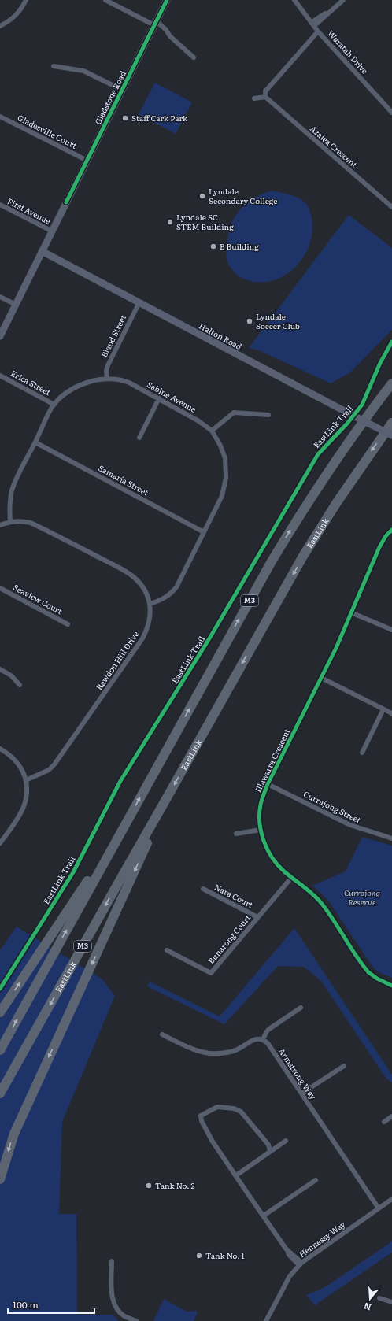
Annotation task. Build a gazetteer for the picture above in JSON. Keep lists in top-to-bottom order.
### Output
{
  "streets": {
    "highway": ["EastLink", "M3"],
    "main road": ["Gladstone Road", "Halton Road"],
    "street": [
      "Waratah Drive",
      "Gladesville Court",
      "Azalea Crescent",
      "First Avenue",
      "Bland Street",
      "Erica Street",
      "Sabine Avenue",
      "Samaria Street",
      "Seaview Court",
      "Rawdon Hill Drive",
      "Illawarra Crescent",
      "Currajong Street",
      "Nara Court",
      "Bunarong Court",
      "Armstrong Way",
      "Hennessy Way"
    ],
    "cycle path": ["EastLink Trail"]
  },
  "crossings": [
    ["Gladstone Road", "Gladesville Court"],
    ["Gladstone Road", "First Avenue"],
    ["Gladstone Road", "Halton Road"],
    ["Bland Street", "Halton Road"],
    ["Bland Street", "Sabine Avenue"],
    ["Erica Street", "Sabine Avenue"],
    ["Sabine Avenue", "Samaria Street"],
    ["Sabine Avenue", "Rawdon Hill Drive"],
    ["Illawarra Crescent", "Currajong Street"],
    ["Illawarra Crescent", "Bunarong Court"],
    ["Nara Court", "Bunarong Court"],
    ["Armstrong Way", "Hennessy Way"]
  ],
  "parks": ["Currajong Reserve"],
  "places": [
    "Staff Cark Park",
    "Lyndale Secondary College",
    "Lyndale SC STEM Building",
    "B Building",
    "Lyndale Soccer Club",
    "Tank No. 2",
    "Tank No. 1"
  ],
  "scale_bar": "100 m",
  "north": "bottom"
}
